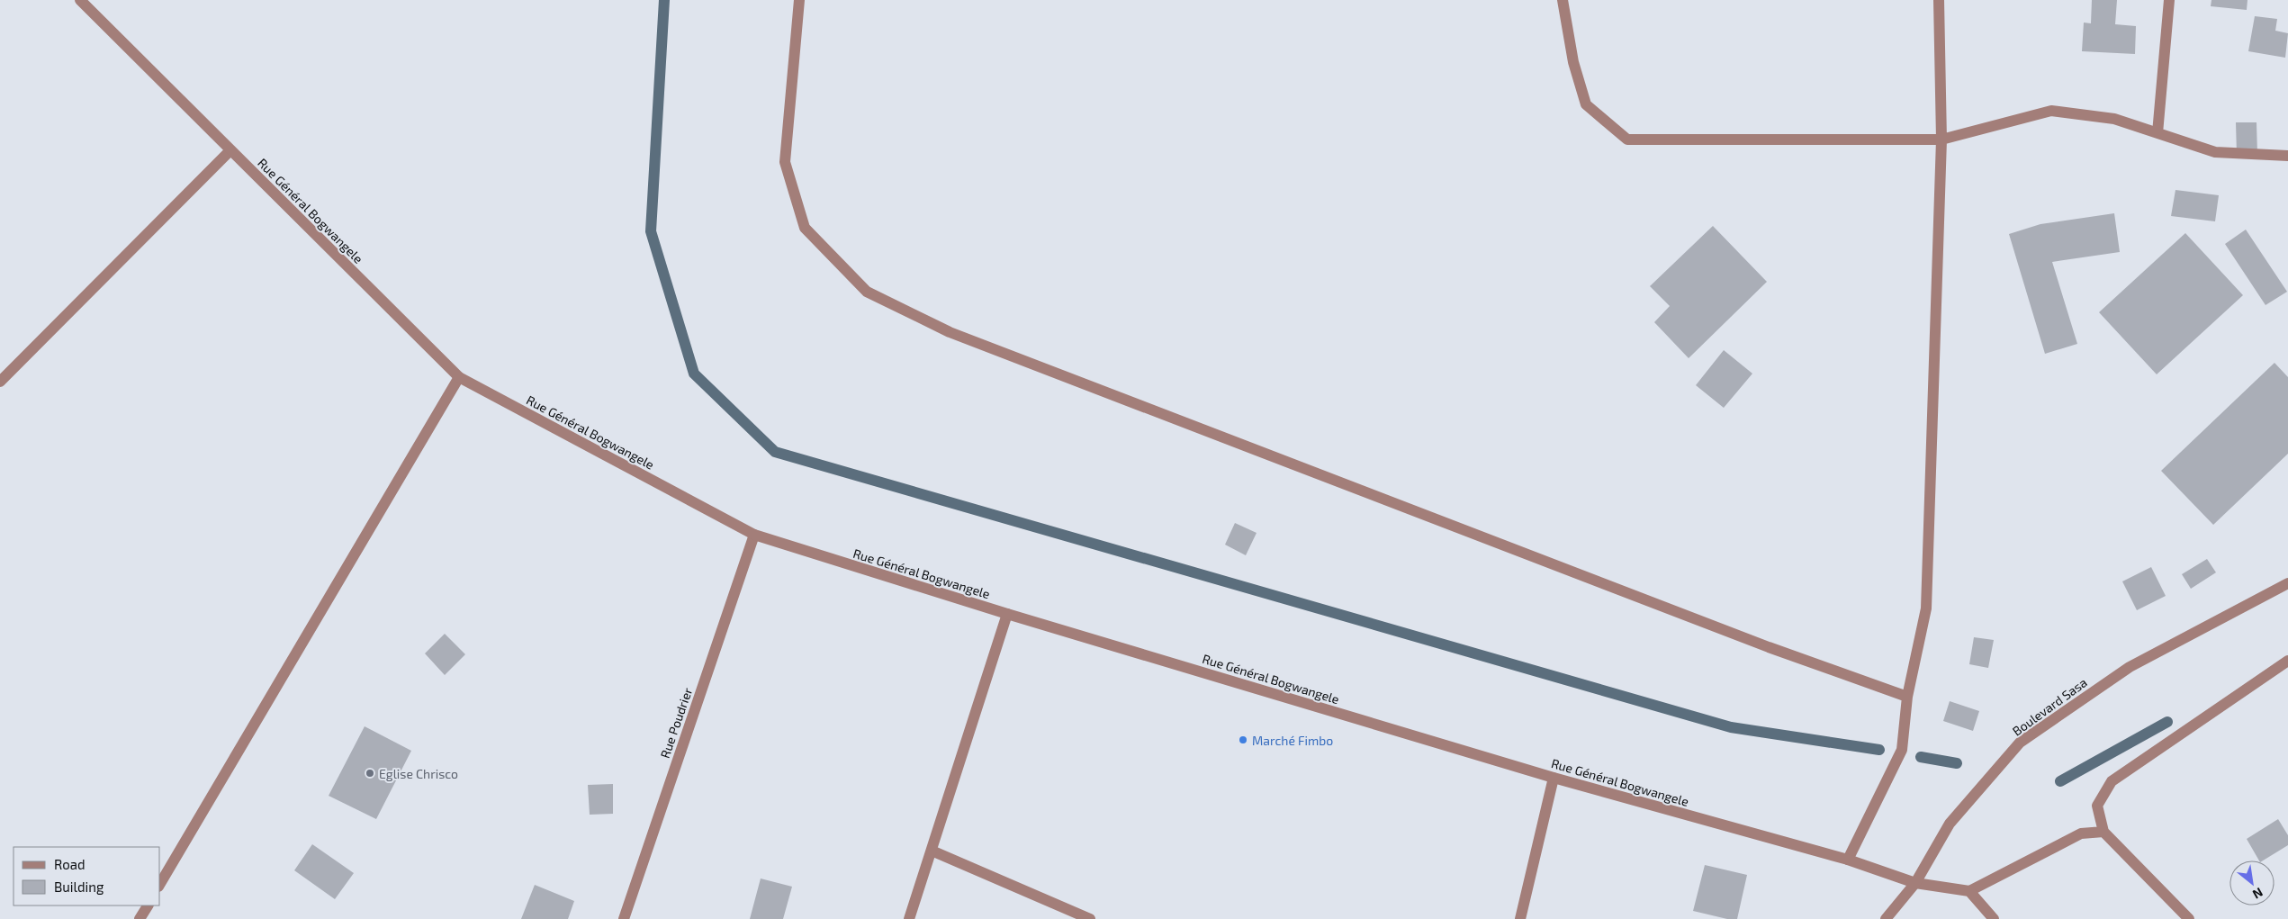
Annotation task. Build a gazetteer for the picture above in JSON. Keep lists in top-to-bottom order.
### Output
{
  "streets": {
    "street": ["Rue Général Bogwangele", "Boulevard Sasa", "Rue Poudrier"]
  },
  "crossings": [
    ["Rue Général Bogwangele", "Boulevard Sasa"],
    ["Rue Général Bogwangele", "Rue Poudrier"]
  ],
  "places": ["Marché Fimbo", "Eglise Chrisco"],
  "legend": ["Road", "Building"],
  "north": "bottom right"
}
